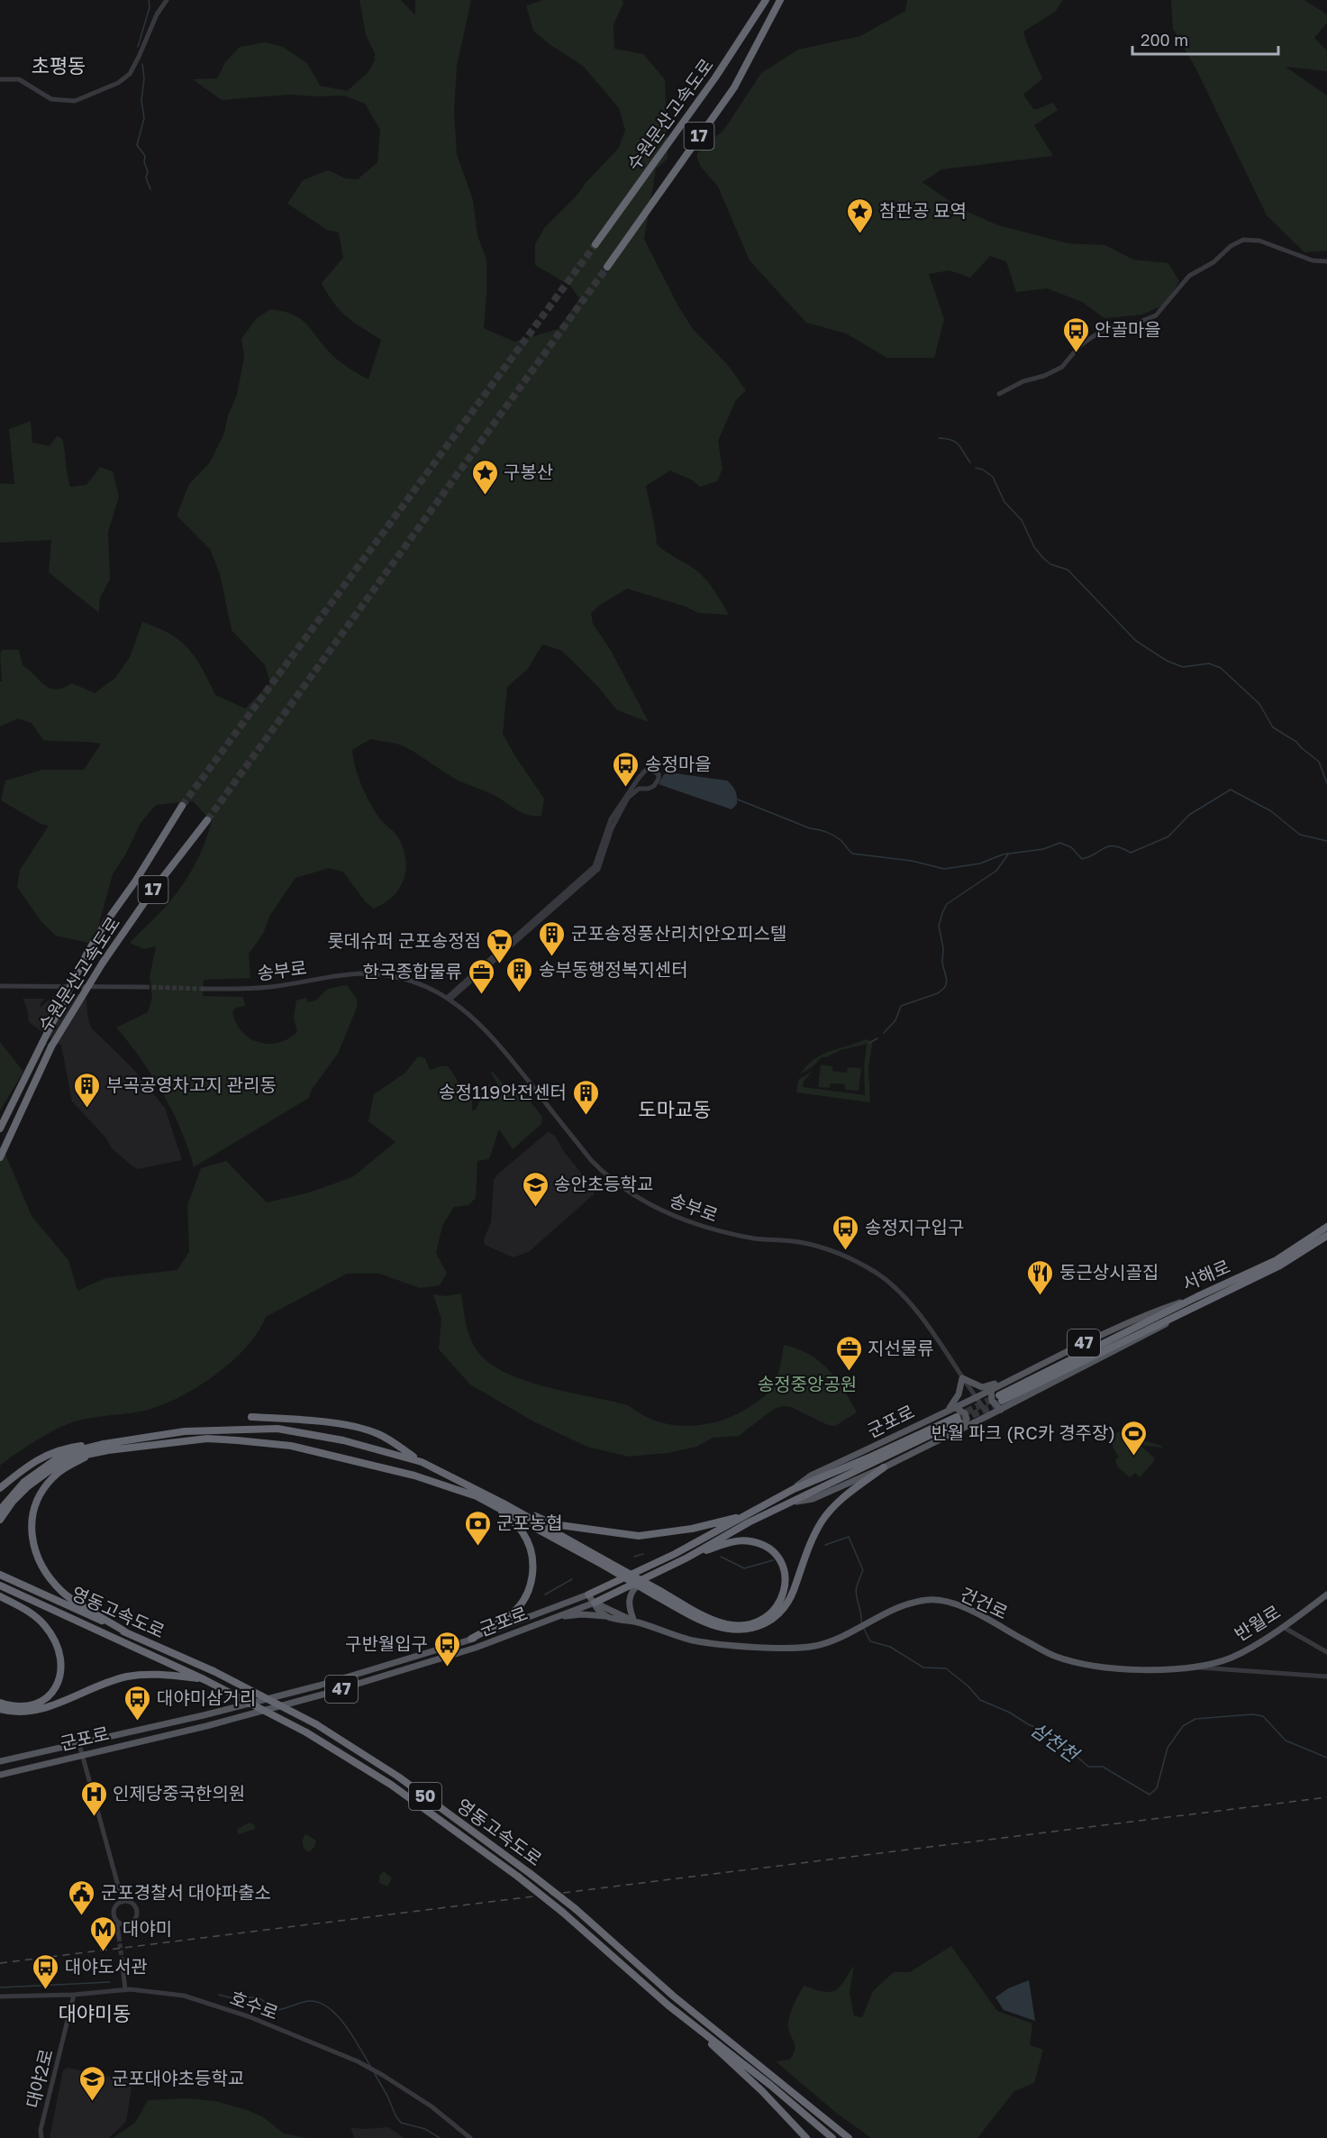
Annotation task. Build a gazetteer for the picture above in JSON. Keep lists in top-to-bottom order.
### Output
{
  "streets": {
    "highway": [
      "수원문산고속도로",
      "17",
      "서해로",
      "47",
      "군포로",
      "영동고속도로",
      "50"
    ],
    "main road": ["건건로", "반월로"],
    "street": ["송부로", "호수로", "대야2로"]
  },
  "crossings": [
    ["송부로", "서해로"],
    ["송부로", "군포로"],
    ["서해로", "47"],
    ["서해로", "군포로"],
    ["47", "군포로"],
    ["군포로", "건건로"],
    ["건건로", "반월로"],
    ["호수로", "대야2로"]
  ],
  "districts": ["초평동", "도마교동", "대야미동"],
  "water": ["삼천천"],
  "parks": ["송정중앙공원"],
  "places": {
    "place": ["참판공 묘역", "구봉산"],
    "bus stop": [
      "안골마을",
      "송정마을",
      "송정지구입구",
      "구반월입구",
      "대야미삼거리",
      "대야도서관"
    ],
    "building": [
      "군포송정풍산리치안오피스텔",
      "송부동행정복지센터",
      "부곡공영차고지 관리동",
      "송정119안전센터"
    ],
    "supermarket": ["롯데슈퍼 군포송정점"],
    "office": ["한국종합물류", "지선물류"],
    "school or university": ["송안초등학교", "군포대야초등학교"],
    "restaurant": ["둥근상시골집"],
    "sports": ["반월 파크 (RC카 경주장)"],
    "bank": ["군포농협"],
    "hospital": ["인제당중국한의원"],
    "public building": ["군포경찰서 대야파출소"],
    "metro station": ["대야미"]
  },
  "scale_bar": "200 m"
}
